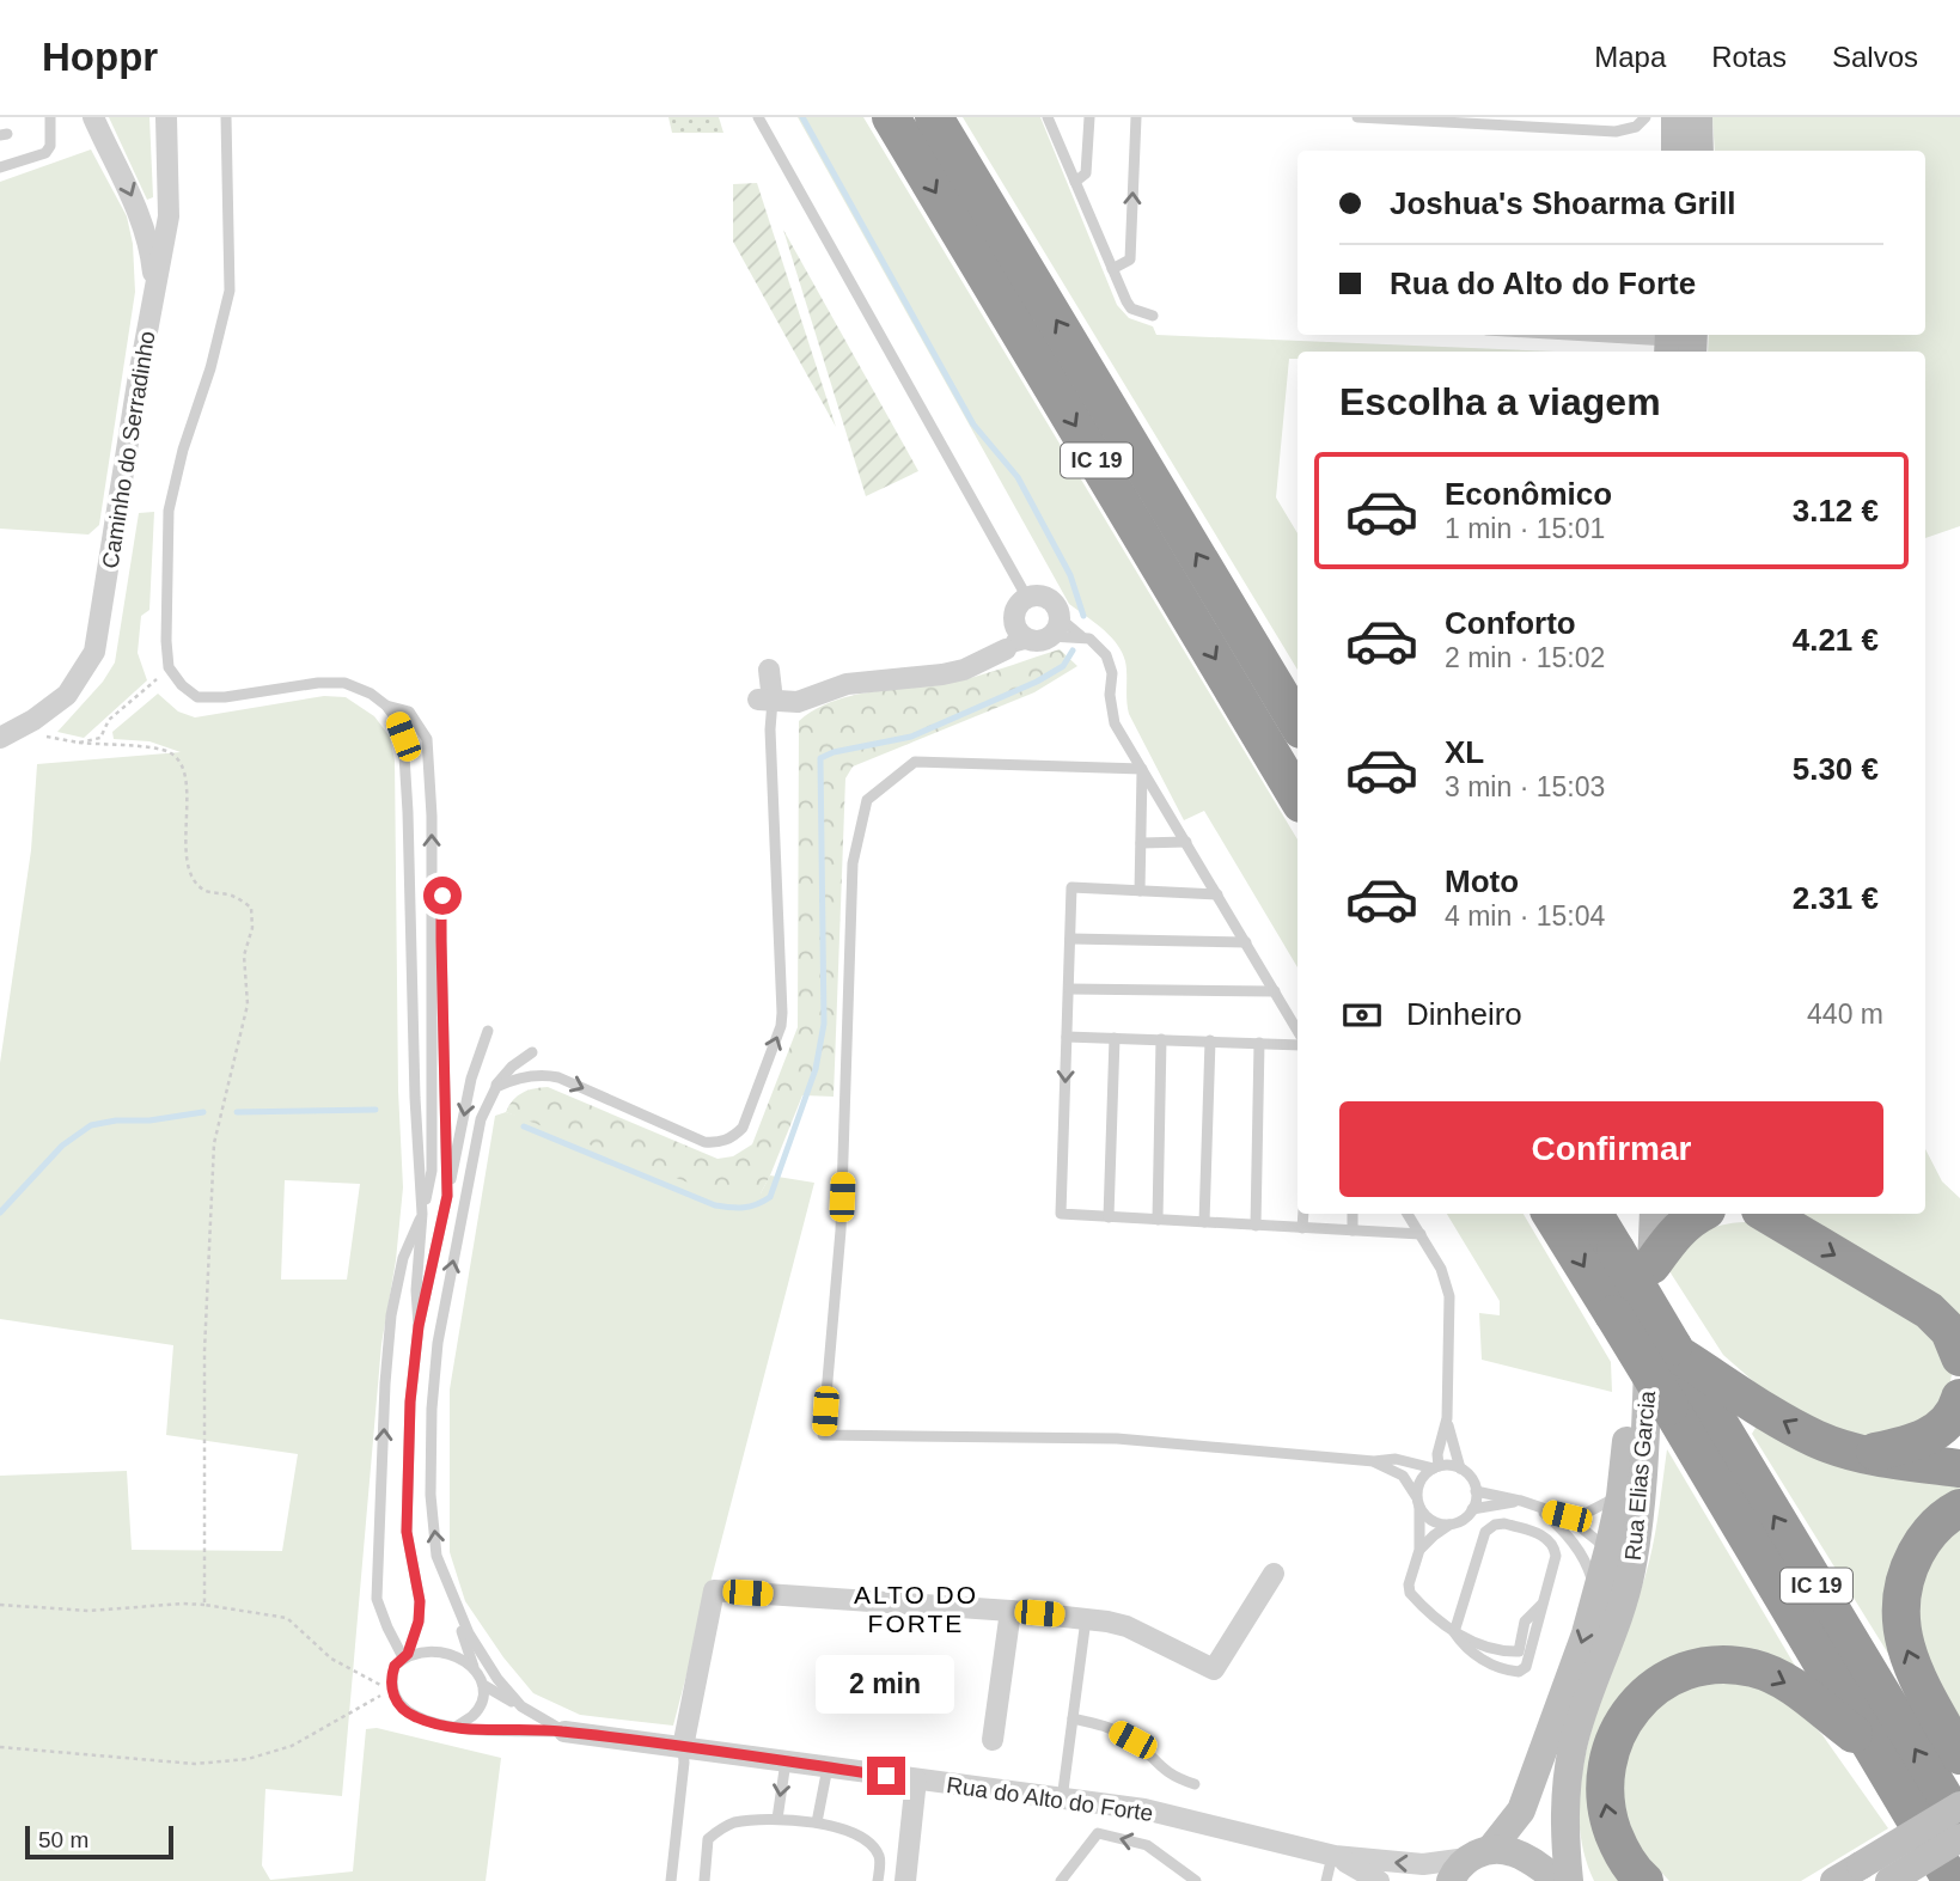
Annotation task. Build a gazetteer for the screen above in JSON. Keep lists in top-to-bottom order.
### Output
{
  "streets": {
    "highway": ["IC 19"],
    "street": ["Caminho do Serradinho", "Rua Elias Garcia", "Rua do Alto do Forte"]
  },
  "crossings": [
    ["Rua Elias Garcia", "Rua do Alto do Forte"]
  ],
  "districts": ["ALTO DO FORTE"],
  "scale_bar": "50 m",
  "page": {
    "header": "Hoppr",
    "nav": ["Mapa", "Rotas", "Salvos"],
    "banner": ["Joshua's Shoarma Grill", "Rua do Alto do Forte"],
    "heading": "Escolha a viagem",
    "list": [
      {
        "name": "Econômico",
        "note": "1 min · 15:01",
        "value": "3.12 €"
      },
      {
        "name": "Conforto",
        "note": "2 min · 15:02",
        "value": "4.21 €"
      },
      {
        "name": "XL",
        "note": "3 min · 15:03",
        "value": "5.30 €"
      },
      {
        "name": "Moto",
        "note": "4 min · 15:04",
        "value": "2.31 €"
      }
    ],
    "pay": ["Dinheiro", "440 m"],
    "buttons": "Confirmar",
    "bubble": "2 min",
    "scale": "50 m"
  }
}
